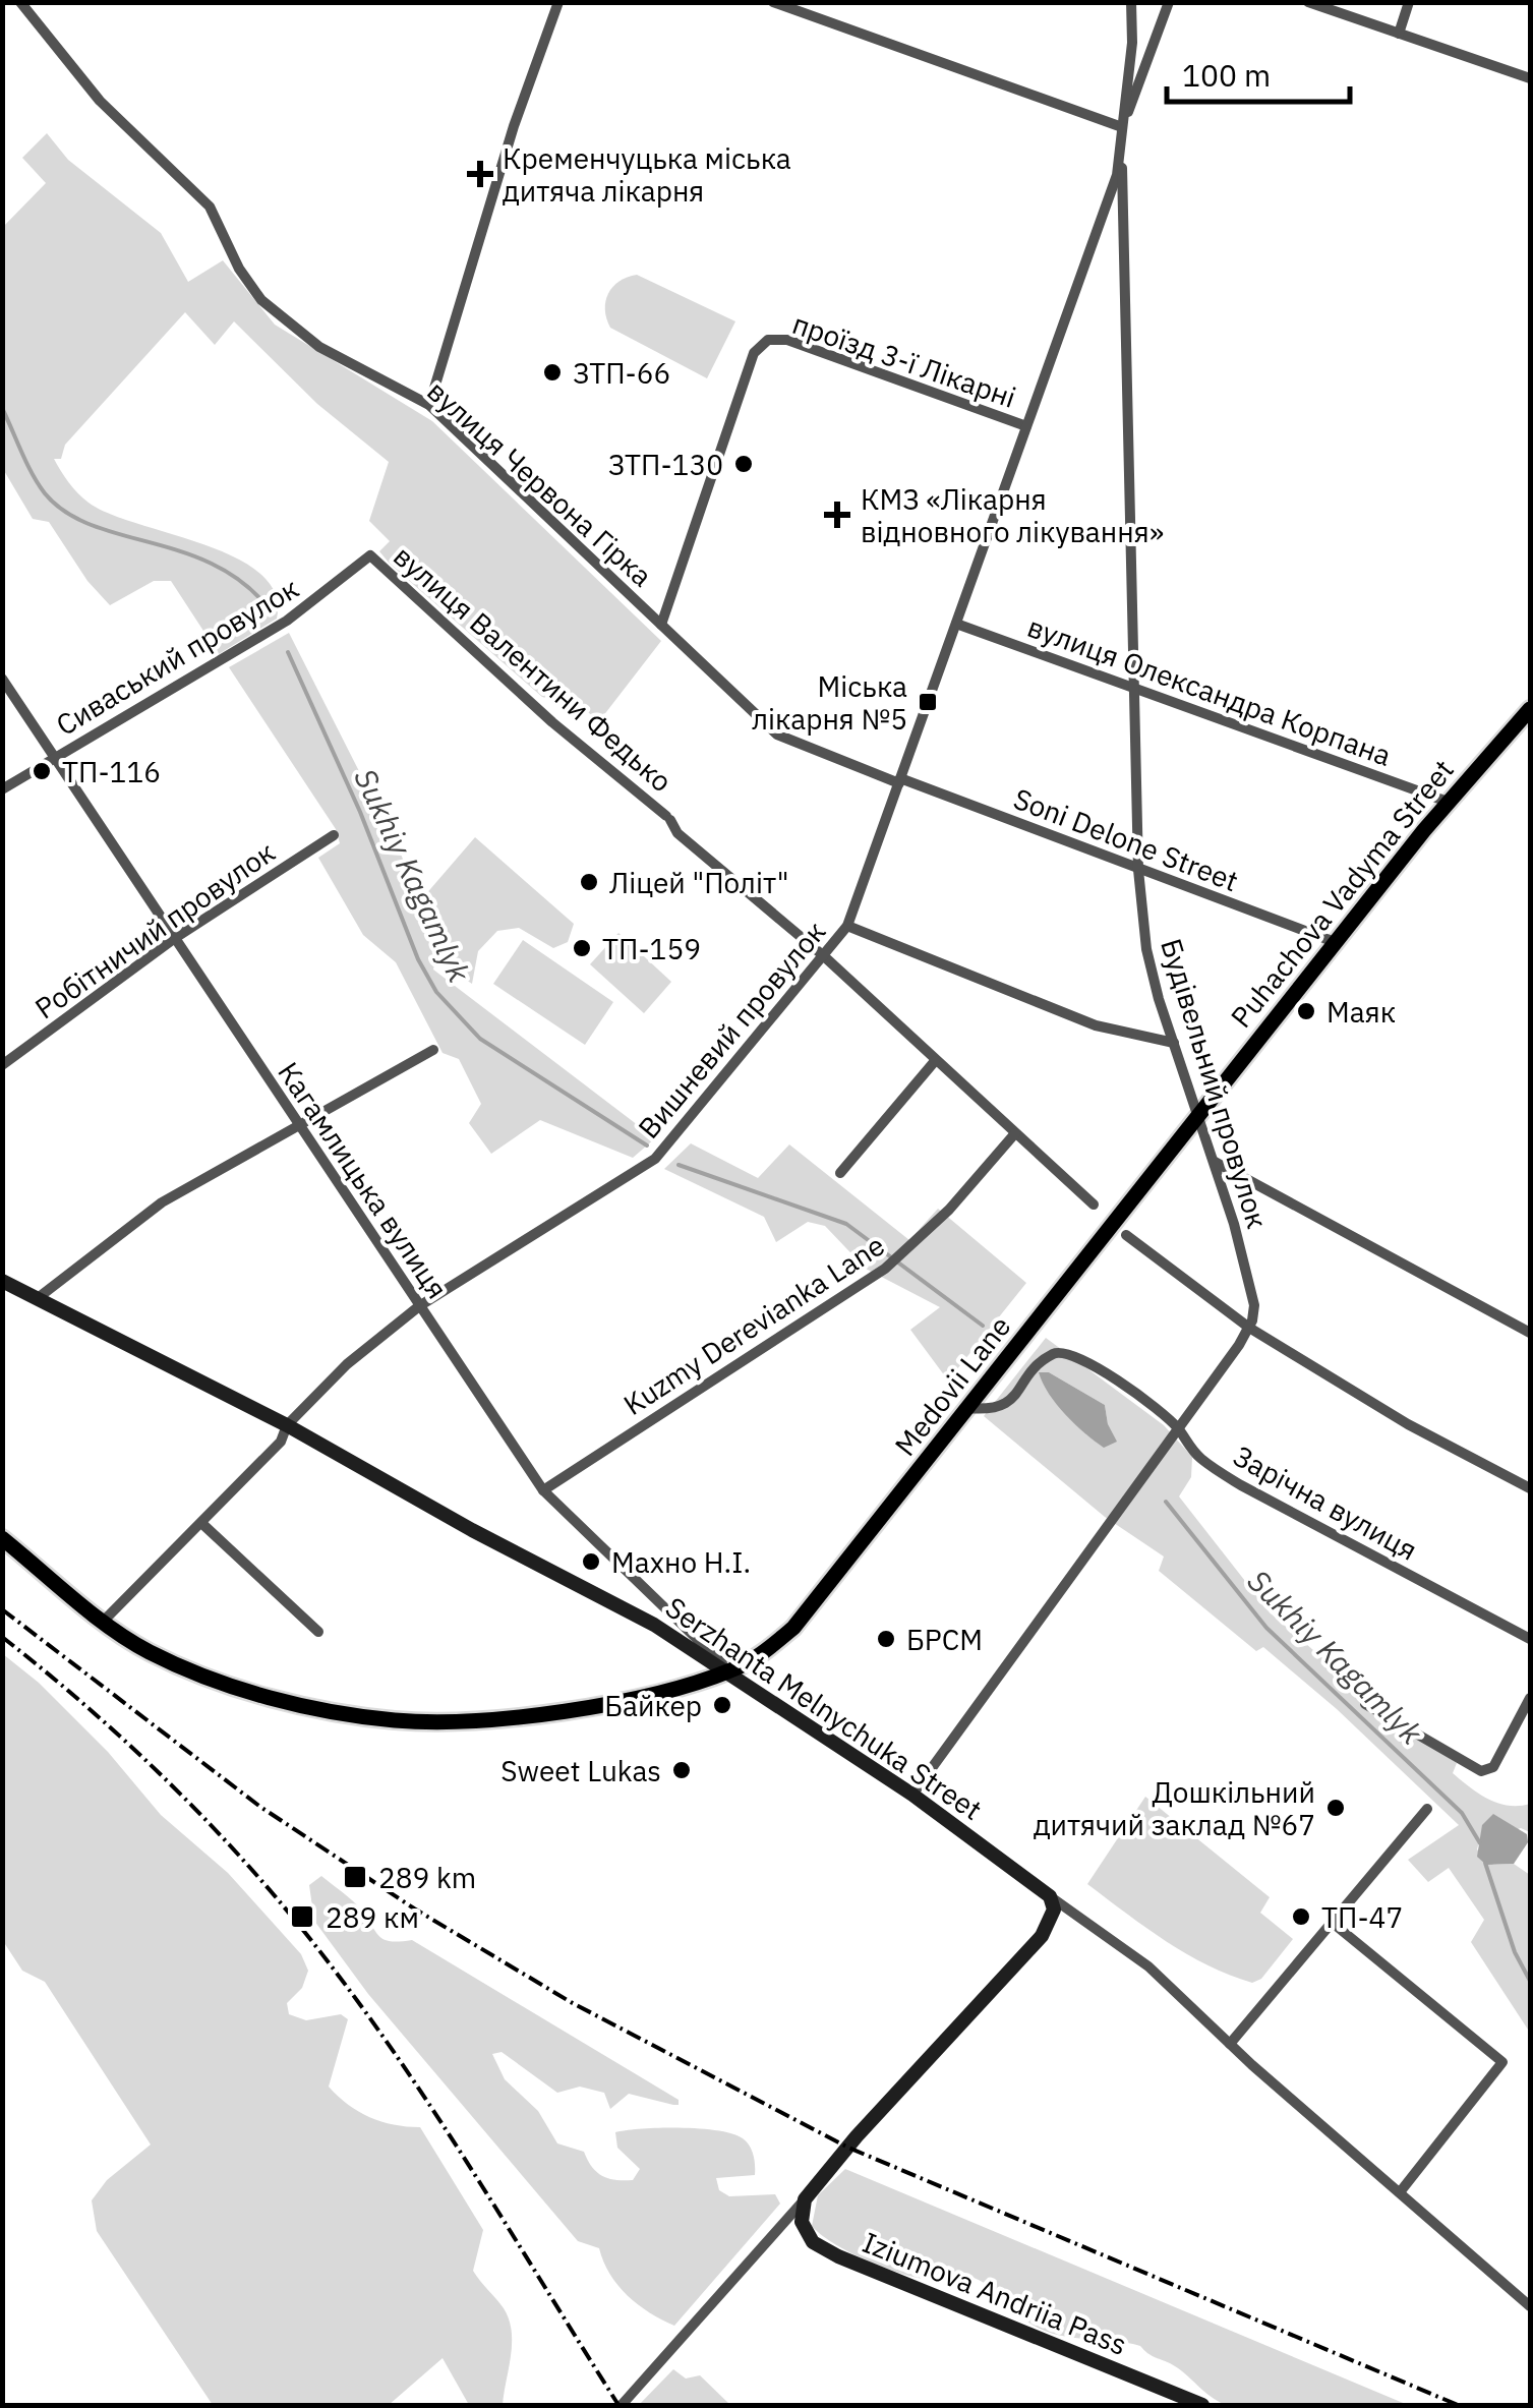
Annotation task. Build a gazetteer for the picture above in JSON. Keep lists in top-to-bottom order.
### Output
{
  "streets": {
    "main road": ["Puhachova Vadyma Street", "Medovii Lane"],
    "street": [
      "проїзд 3-ї Лікарні",
      "вулиця Червона Гірка",
      "Сиваський провулок",
      "вулиця Валентини Федько",
      "вулиця Олександра Корпана",
      "Soni Delone Street",
      "Робітничий провулок",
      "Вишневий провулок",
      "Будівельний провулок",
      "Кагамлицька вулиця",
      "Kuzmy Derevianka Lane",
      "Зарічна вулиця",
      "Serzhanta Melnychuka Street",
      "Iziumova Andriia Pass"
    ]
  },
  "crossings": [
    ["проїзд 3-ї Лікарні", "вулиця Червона Гірка"],
    ["проїзд 3-ї Лікарні", "Вишневий провулок"],
    ["вулиця Червона Гірка", "Soni Delone Street"],
    ["вулиця Червона Гірка", "Вишневий провулок"],
    ["Сиваський провулок", "вулиця Валентини Федько"],
    ["Сиваський провулок", "Кагамлицька вулиця"],
    ["вулиця Валентини Федько", "Вишневий провулок"],
    ["вулиця Валентини Федько", "Kuzmy Derevianka Lane"],
    ["вулиця Олександра Корпана", "Puhachova Vadyma Street"],
    ["вулиця Олександра Корпана", "Вишневий провулок"],
    ["вулиця Олександра Корпана", "Будівельний провулок"],
    ["Soni Delone Street", "Puhachova Vadyma Street"],
    ["Soni Delone Street", "Вишневий провулок"],
    ["Soni Delone Street", "Будівельний провулок"],
    ["Puhachova Vadyma Street", "Будівельний провулок"],
    ["Puhachova Vadyma Street", "Medovii Lane"],
    ["Робітничий провулок", "Кагамлицька вулиця"],
    ["Вишневий провулок", "Будівельний провулок"],
    ["Вишневий провулок", "Кагамлицька вулиця"],
    ["Вишневий провулок", "Medovii Lane"],
    ["Вишневий провулок", "Serzhanta Melnychuka Street"],
    ["Будівельний провулок", "Medovii Lane"],
    ["Кагамлицька вулиця", "Kuzmy Derevianka Lane"],
    ["Кагамлицька вулиця", "Medovii Lane"],
    ["Кагамлицька вулиця", "Serzhanta Melnychuka Street"],
    ["Medovii Lane", "Зарічна вулиця"],
    ["Medovii Lane", "Serzhanta Melnychuka Street"]
  ],
  "water": ["Sukhiy Kagamlyk"],
  "places": {
    "health": ["Кременчуцька міська дитяча лікарня", "КМЗ «Лікарня відновного лікування»"],
    "other": [
      "ЗТП-66",
      "ЗТП-130",
      "ТП-116",
      "Ліцей \"Політ\"",
      "ТП-159",
      "Маяк",
      "Махно Н.І.",
      "БРСМ",
      "Байкер",
      "Sweet Lukas",
      "Дошкільний дитячий заклад №67",
      "ТП-47"
    ],
    "transit": ["Міська лікарня №5", "289 km", "289 км"]
  },
  "scale_bar": "100 m"
}
